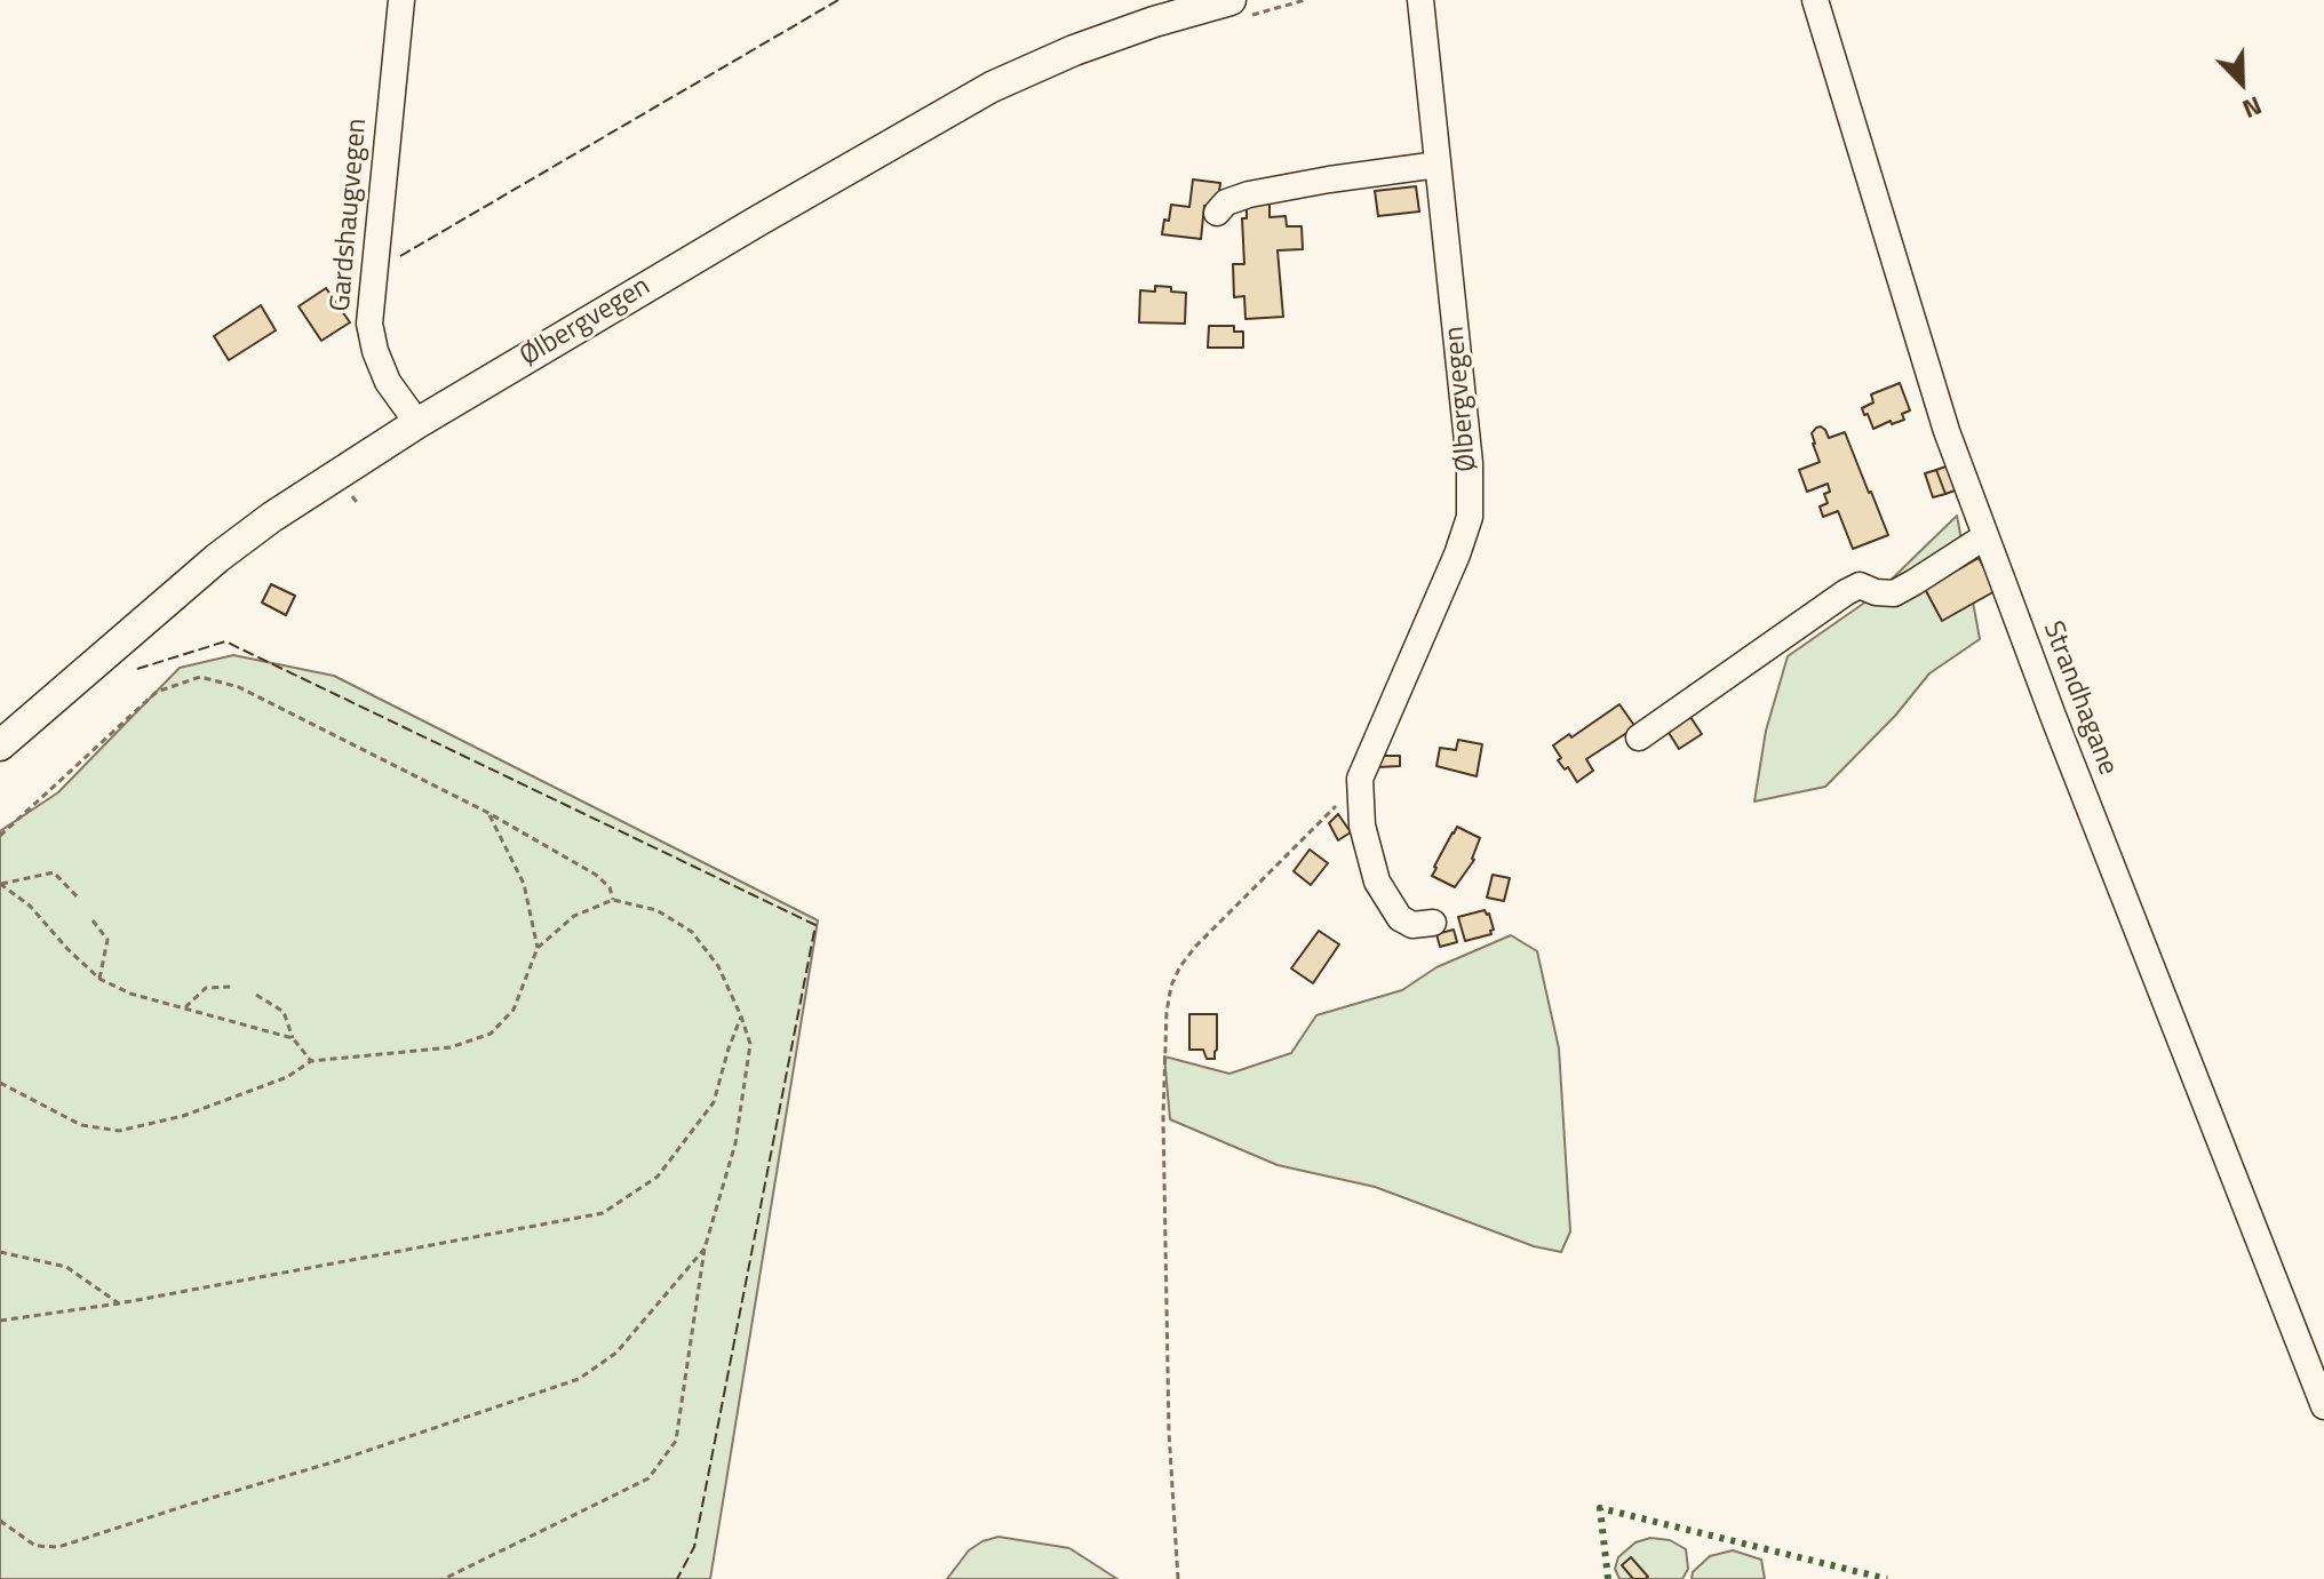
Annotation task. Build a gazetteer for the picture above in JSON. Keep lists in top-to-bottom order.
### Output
{
  "streets": {
    "main road": ["Ølbergvegen"],
    "street": ["Gardshaugvegen", "Strandhagane"]
  },
  "crossings": [
    ["Gardshaugvegen", "Ølbergvegen"]
  ],
  "north": "bottom right"
}
